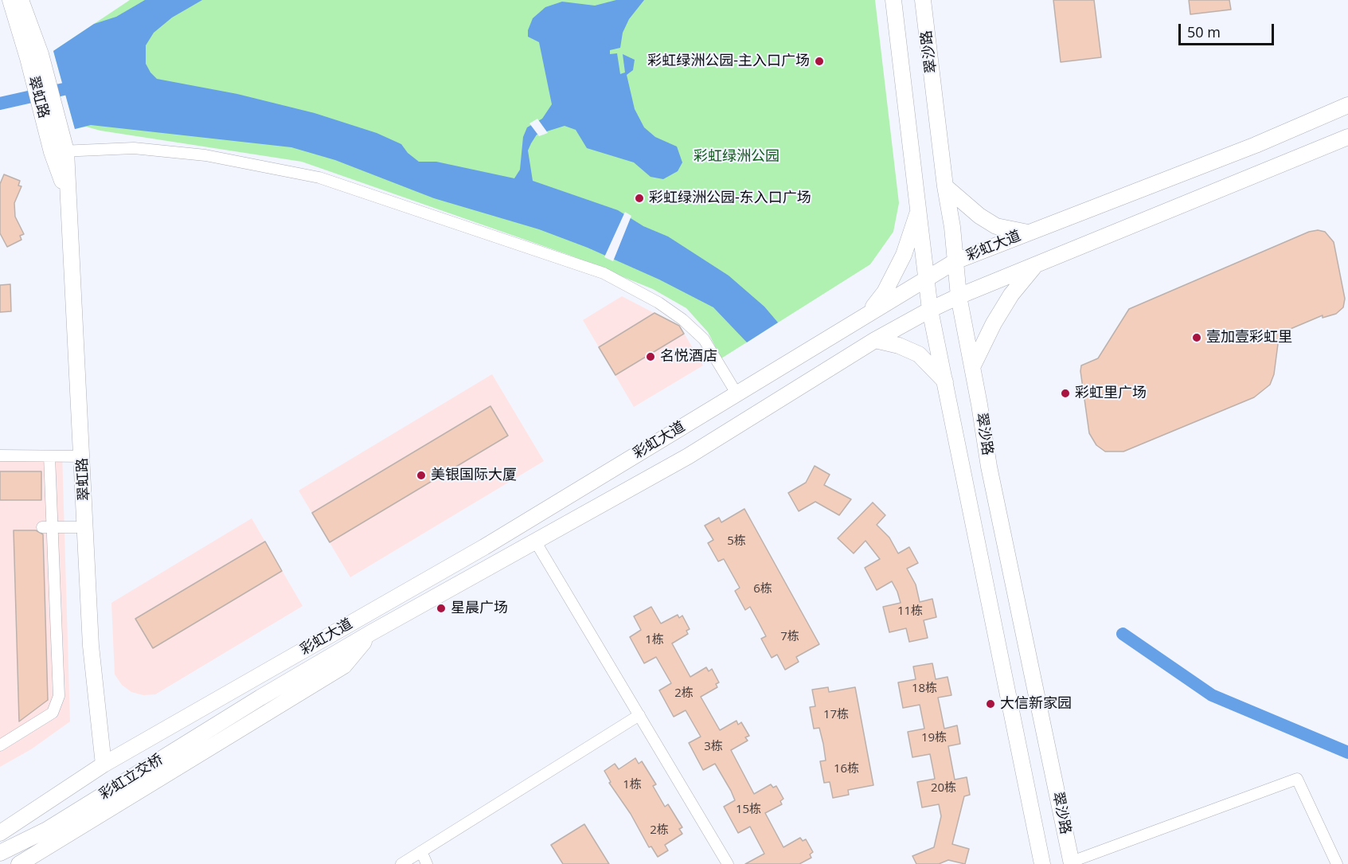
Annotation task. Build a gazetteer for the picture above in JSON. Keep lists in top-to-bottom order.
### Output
{
  "streets": {
    "main road": [
      "翠沙路",
      "翠虹路",
      "彩虹大道",
      "彩虹立交桥"
    ]
  },
  "crossings": [
    ["翠沙路", "彩虹大道"],
    ["翠虹路", "彩虹大道"],
    ["彩虹大道", "彩虹立交桥"]
  ],
  "parks": ["彩虹绿洲公园"],
  "places": [
    "彩虹绿洲公园-主入口广场",
    "彩虹绿洲公园-东入口广场",
    "壹加壹彩虹里",
    "名悦酒店",
    "彩虹里广场",
    "美银国际大厦",
    "星晨广场",
    "大信新家园"
  ],
  "house_numbers": [
    "5栋",
    "6栋",
    "11栋",
    "7栋",
    "1栋",
    "18栋",
    "2栋",
    "17栋",
    "19栋",
    "3栋",
    "16栋",
    "1栋",
    "20栋",
    "15栋",
    "2栋"
  ],
  "scale_bar": "50 m"
}
